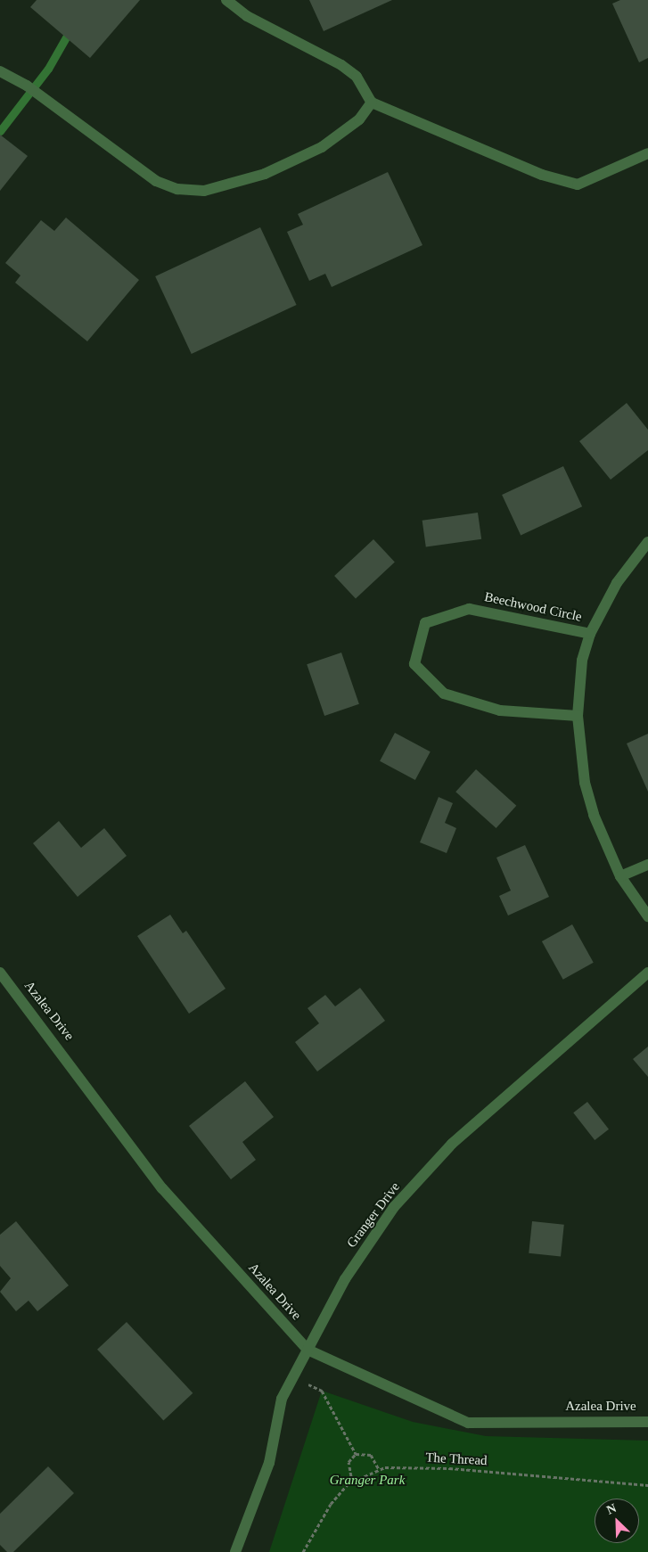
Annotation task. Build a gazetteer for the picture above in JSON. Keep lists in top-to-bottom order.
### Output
{
  "streets": {
    "street": ["Beechwood Circle", "Azalea Drive", "Granger Drive"],
    "path": ["The Thread"]
  },
  "crossings": [
    ["Azalea Drive", "Granger Drive"]
  ],
  "parks": ["Granger Park"],
  "north": "top left"
}
